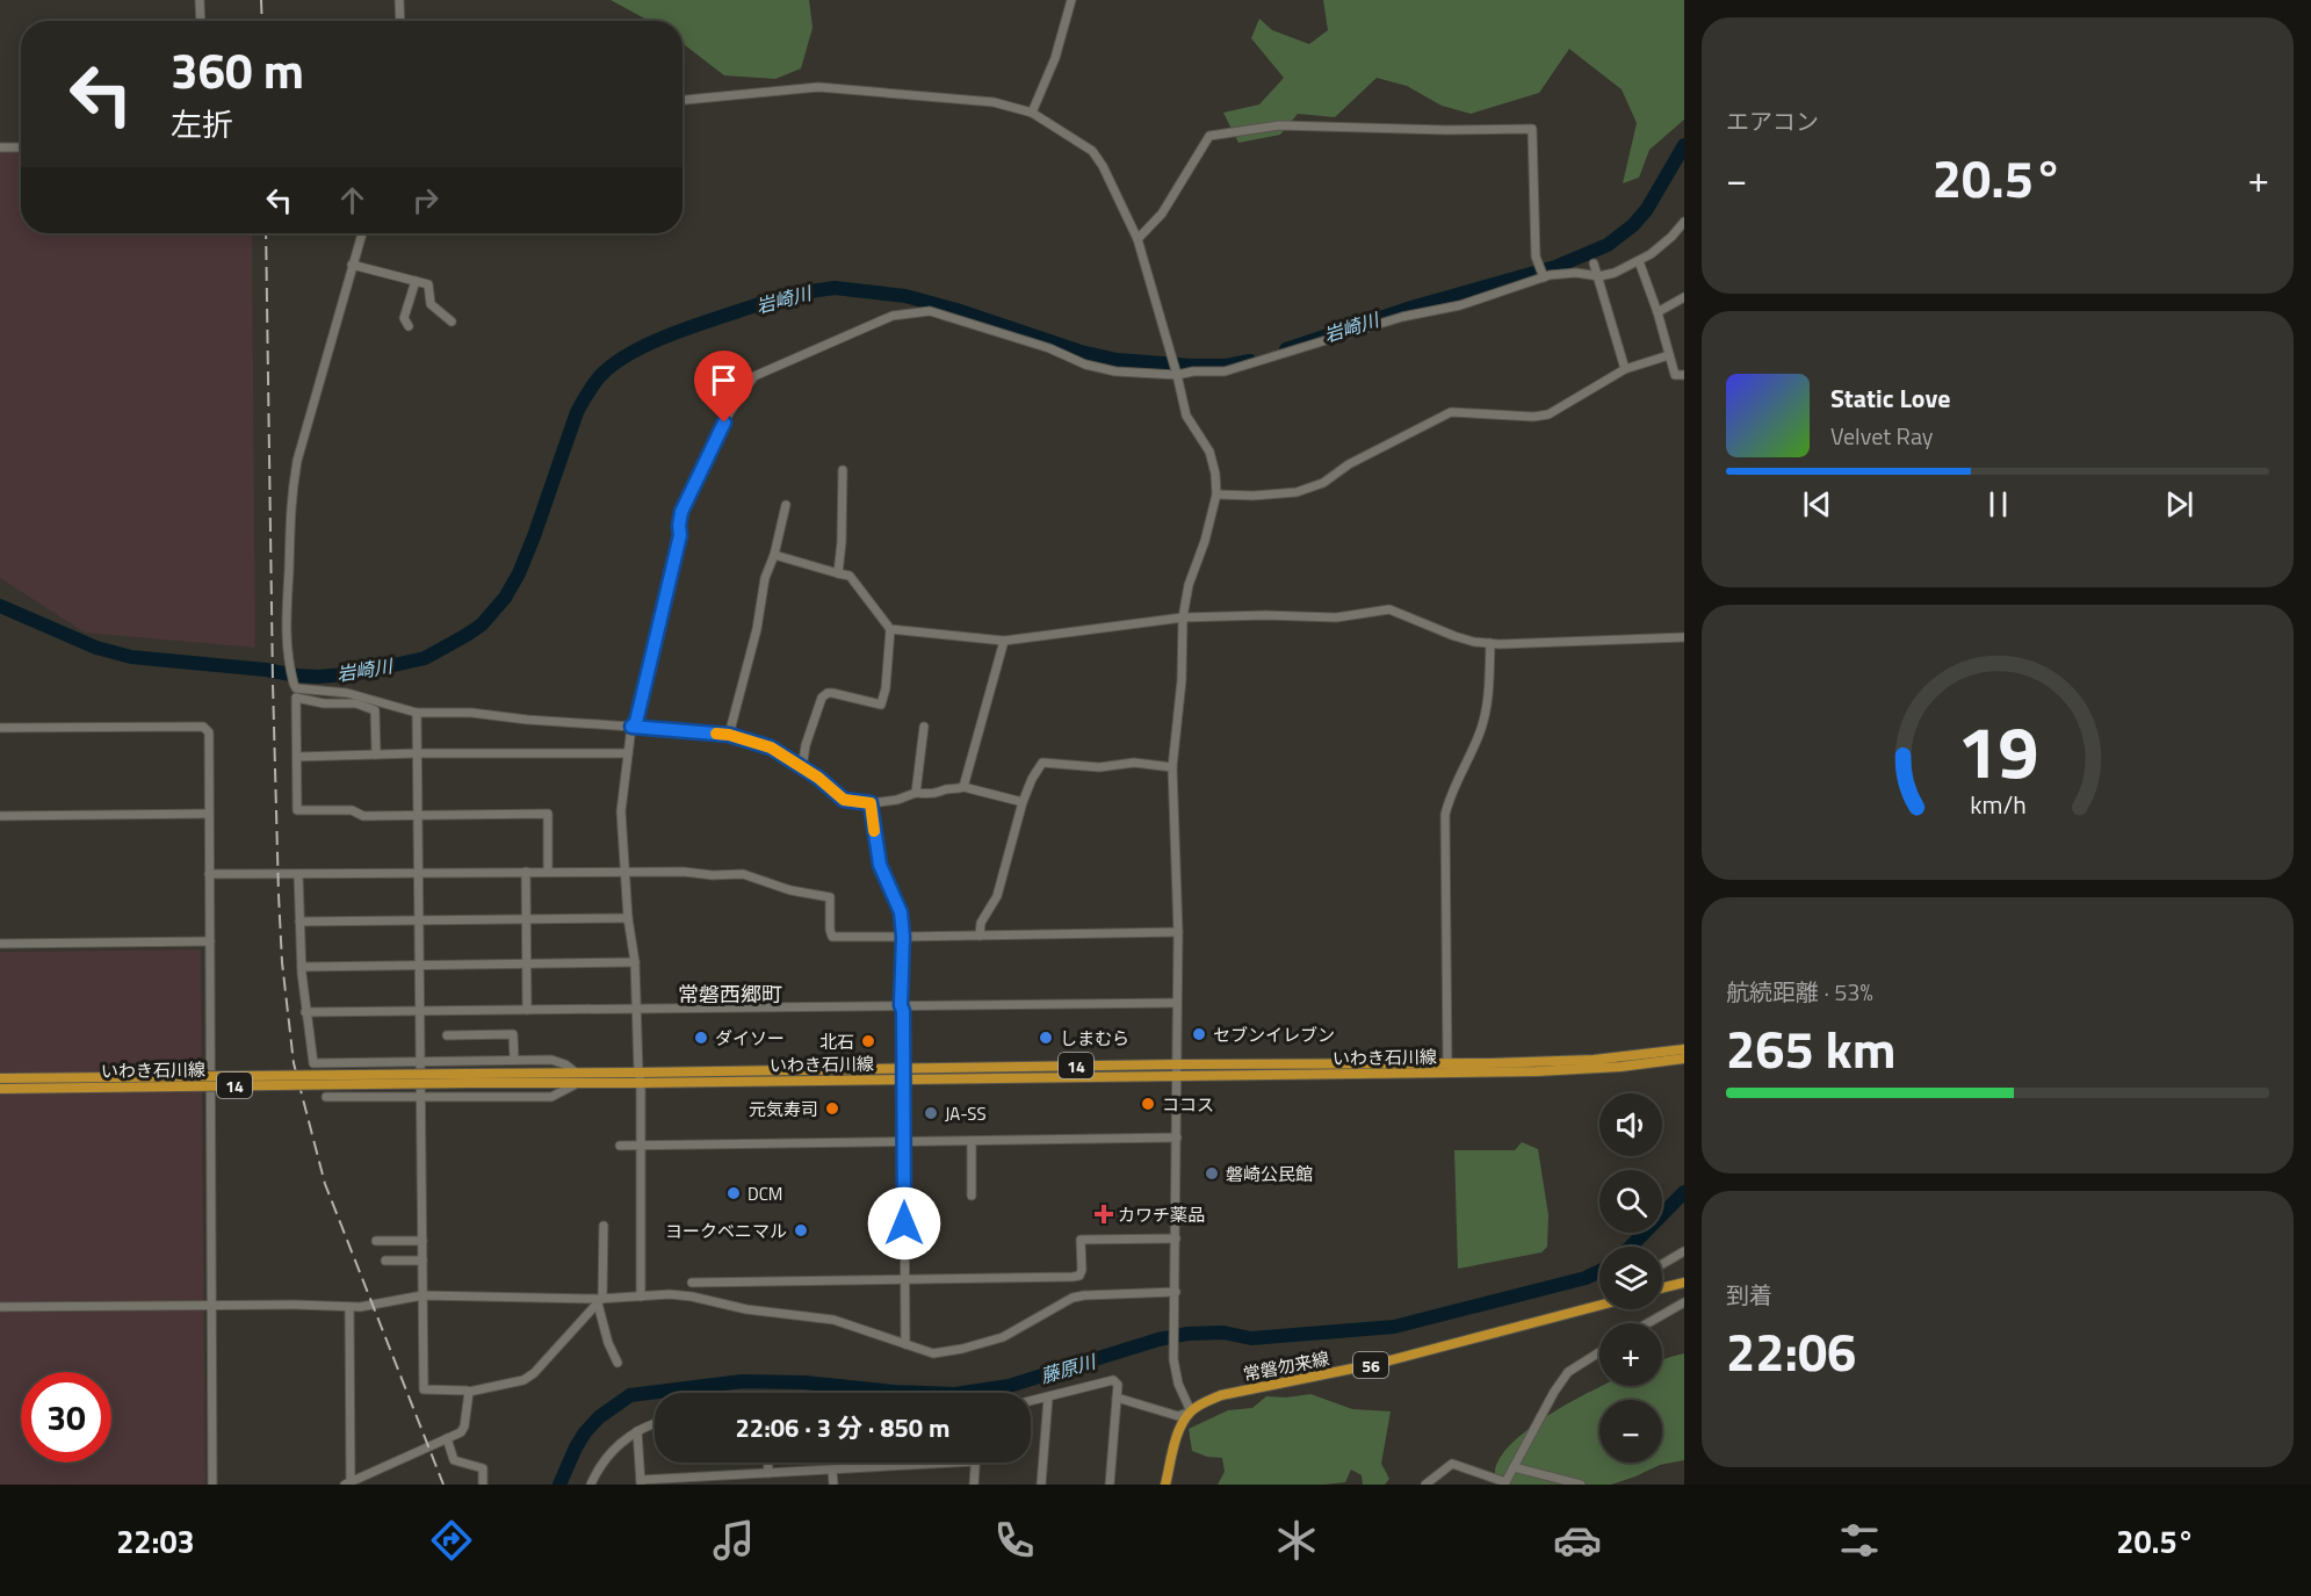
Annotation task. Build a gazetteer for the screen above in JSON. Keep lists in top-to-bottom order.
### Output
{
  "streets": {
    "main road": [
      "いわき石川線",
      "14",
      "56",
      "常磐勿来線"
    ]
  },
  "districts": ["常磐西郷町"],
  "water": ["岩崎川", "藤原川"],
  "places": {
    "other": [
      "セブンイレブン",
      "ダイソー",
      "しまむら",
      "北石",
      "ココス",
      "元気寿司",
      "JA-SS",
      "磐崎公民館",
      "DCM",
      "ヨークベニマル"
    ],
    "health": ["カワチ薬品"]
  },
  "page": {
    "tile": [
      "エアコン",
      ["航続距離 · 53%", "265 km"],
      ["到着", "22:06"]
    ],
    "turn": ["360 m", "左折"],
    "heat": ["−", "20.5°", "+"],
    "song": ["Static Love", "Velvet Ray"],
    "map_buttons": ["+", "−"],
    "limit": "30",
    "trip": "22:06 · 3 分 · 850 m",
    "tabs": ["22:03", "20.5°"],
    "gauge": ["19", "km/h"]
  }
}
